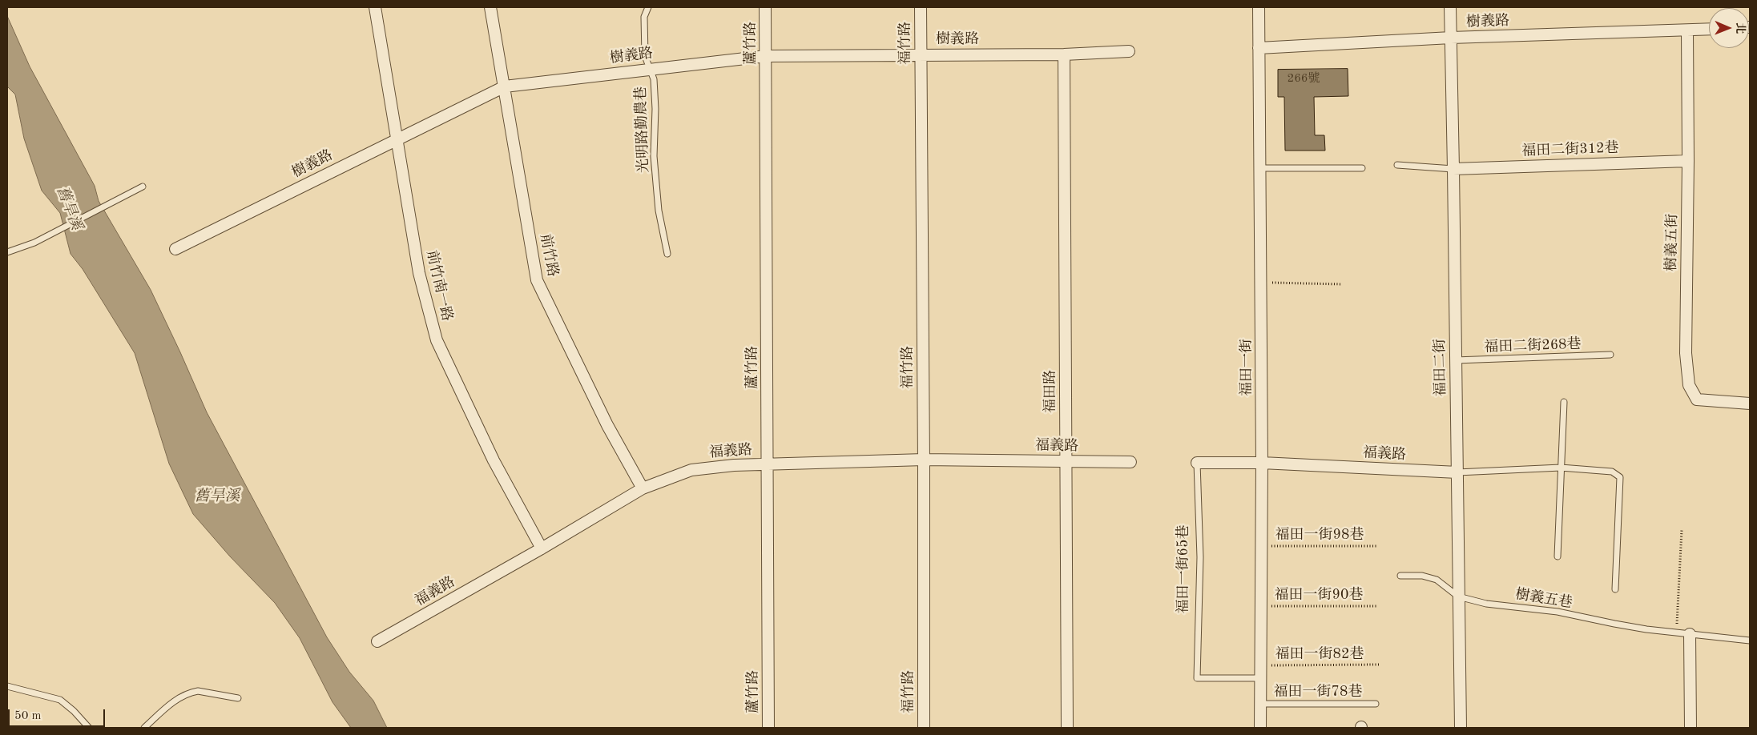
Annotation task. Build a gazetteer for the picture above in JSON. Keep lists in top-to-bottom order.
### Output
{
  "streets": {
    "street": [
      "樹義路",
      "蘆竹路",
      "福竹路",
      "福田二街312巷",
      "樹義五街",
      "前竹路",
      "前竹南一路",
      "福田一街",
      "福田二街",
      "福田路",
      "福義路",
      "福田一街65巷"
    ],
    "lane": [
      "光明路勤農巷",
      "福田二街268巷",
      "樹義五巷",
      "福田一街78巷"
    ],
    "path": ["福田一街98巷", "福田一街90巷", "福田一街82巷"]
  },
  "crossings": [
    ["樹義路", "蘆竹路"],
    ["樹義路", "福竹路"],
    ["樹義路", "光明路勤農巷"],
    ["樹義路", "樹義五街"],
    ["樹義路", "前竹路"],
    ["樹義路", "前竹南一路"],
    ["樹義路", "福田一街"],
    ["樹義路", "福田二街"],
    ["樹義路", "福田路"],
    ["蘆竹路", "福義路"],
    ["福竹路", "福義路"],
    ["福田二街312巷", "樹義五街"],
    ["福田二街312巷", "福田二街"],
    ["前竹路", "福義路"],
    ["前竹南一路", "福義路"],
    ["福田二街268巷", "福田二街"],
    ["福田一街", "福義路"],
    ["福田一街", "福田一街98巷"],
    ["福田一街", "福田一街65巷"],
    ["福田一街", "福田一街90巷"],
    ["福田一街", "福田一街82巷"],
    ["福田一街", "福田一街78巷"],
    ["福田二街", "福義路"],
    ["福田二街", "樹義五巷"],
    ["福田路", "福義路"],
    ["福義路", "福田一街65巷"]
  ],
  "water": ["舊旱溪"],
  "house_numbers": ["266號"],
  "scale_bar": "50 m",
  "north": "right"
}
